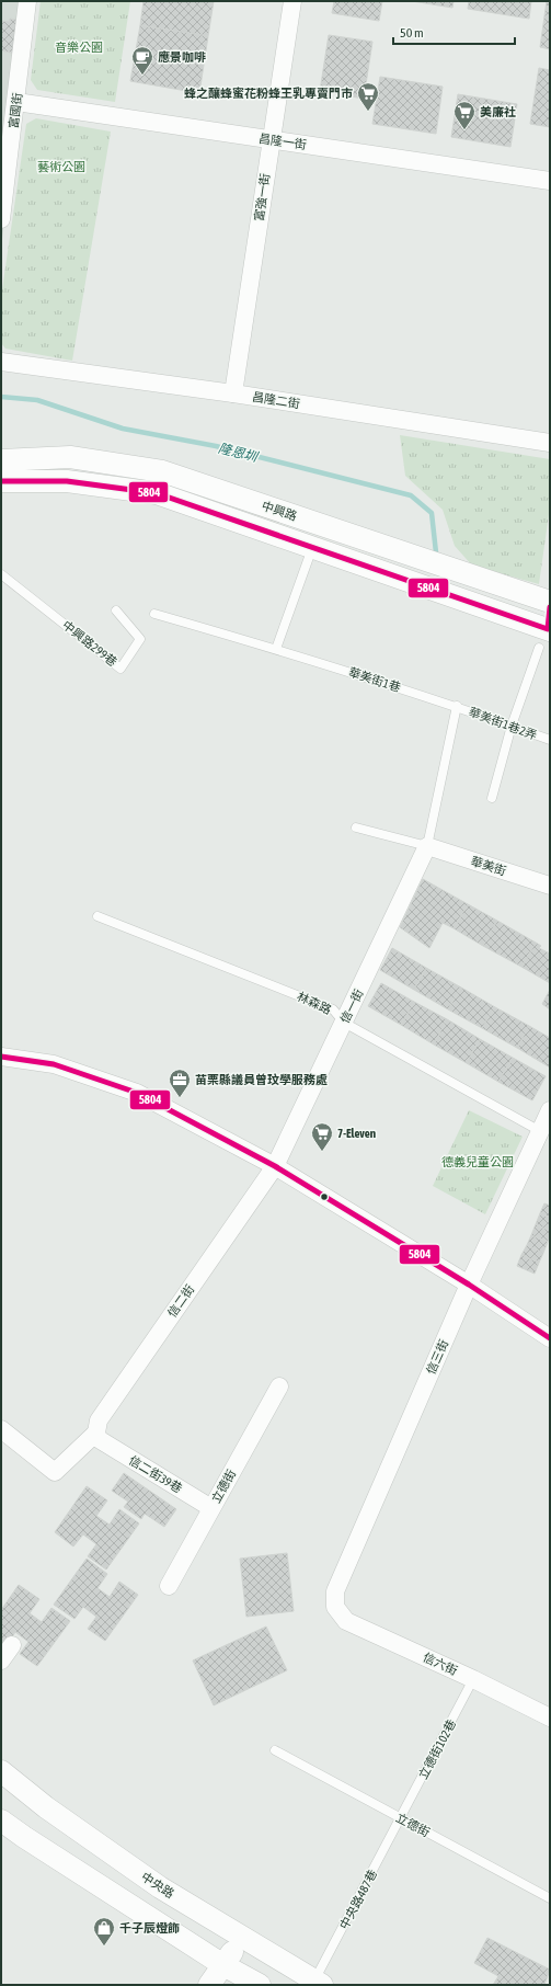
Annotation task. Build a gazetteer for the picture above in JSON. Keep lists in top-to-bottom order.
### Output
{
  "streets": {
    "street": [
      "富國街",
      "昌隆一街",
      "富強一街",
      "昌隆二街",
      "中興路",
      "華美街",
      "信一街",
      "信二街",
      "信三街",
      "信二街39巷",
      "立德街",
      "信六街",
      "中央路"
    ],
    "lane": [
      "中興路299巷",
      "華美街1巷",
      "華美街1巷2弄",
      "林森路",
      "立德街102巷",
      "中央路487巷"
    ]
  },
  "crossings": [
    ["富國街", "昌隆一街"],
    ["昌隆一街", "富強一街"],
    ["富強一街", "昌隆二街"],
    ["華美街1巷", "華美街1巷2弄"],
    ["華美街", "信一街"],
    ["林森路", "信一街"],
    ["林森路", "信三街"],
    ["信一街", "信二街"],
    ["信二街", "信二街39巷"],
    ["信三街", "信六街"],
    ["信二街39巷", "立德街"],
    ["立德街", "立德街102巷"],
    ["立德街", "中央路487巷"],
    ["信六街", "立德街102巷"],
    ["立德街102巷", "中央路487巷"],
    ["中央路", "中央路487巷"]
  ],
  "water": ["隆恩圳"],
  "parks": ["音樂公園", "藝術公園", "德義兒童公園"],
  "places": {
    "cafe": ["應景咖啡"],
    "supermarket": ["蜂之釀蜂蜜花粉蜂王乳專賣門市", "美廉社", "7-Eleven"],
    "office": ["苗栗縣議員曾玟學服務處"],
    "shop": ["千子辰燈飾"]
  },
  "lines": ["transit line 5804"],
  "scale_bar": "50 m"
}
